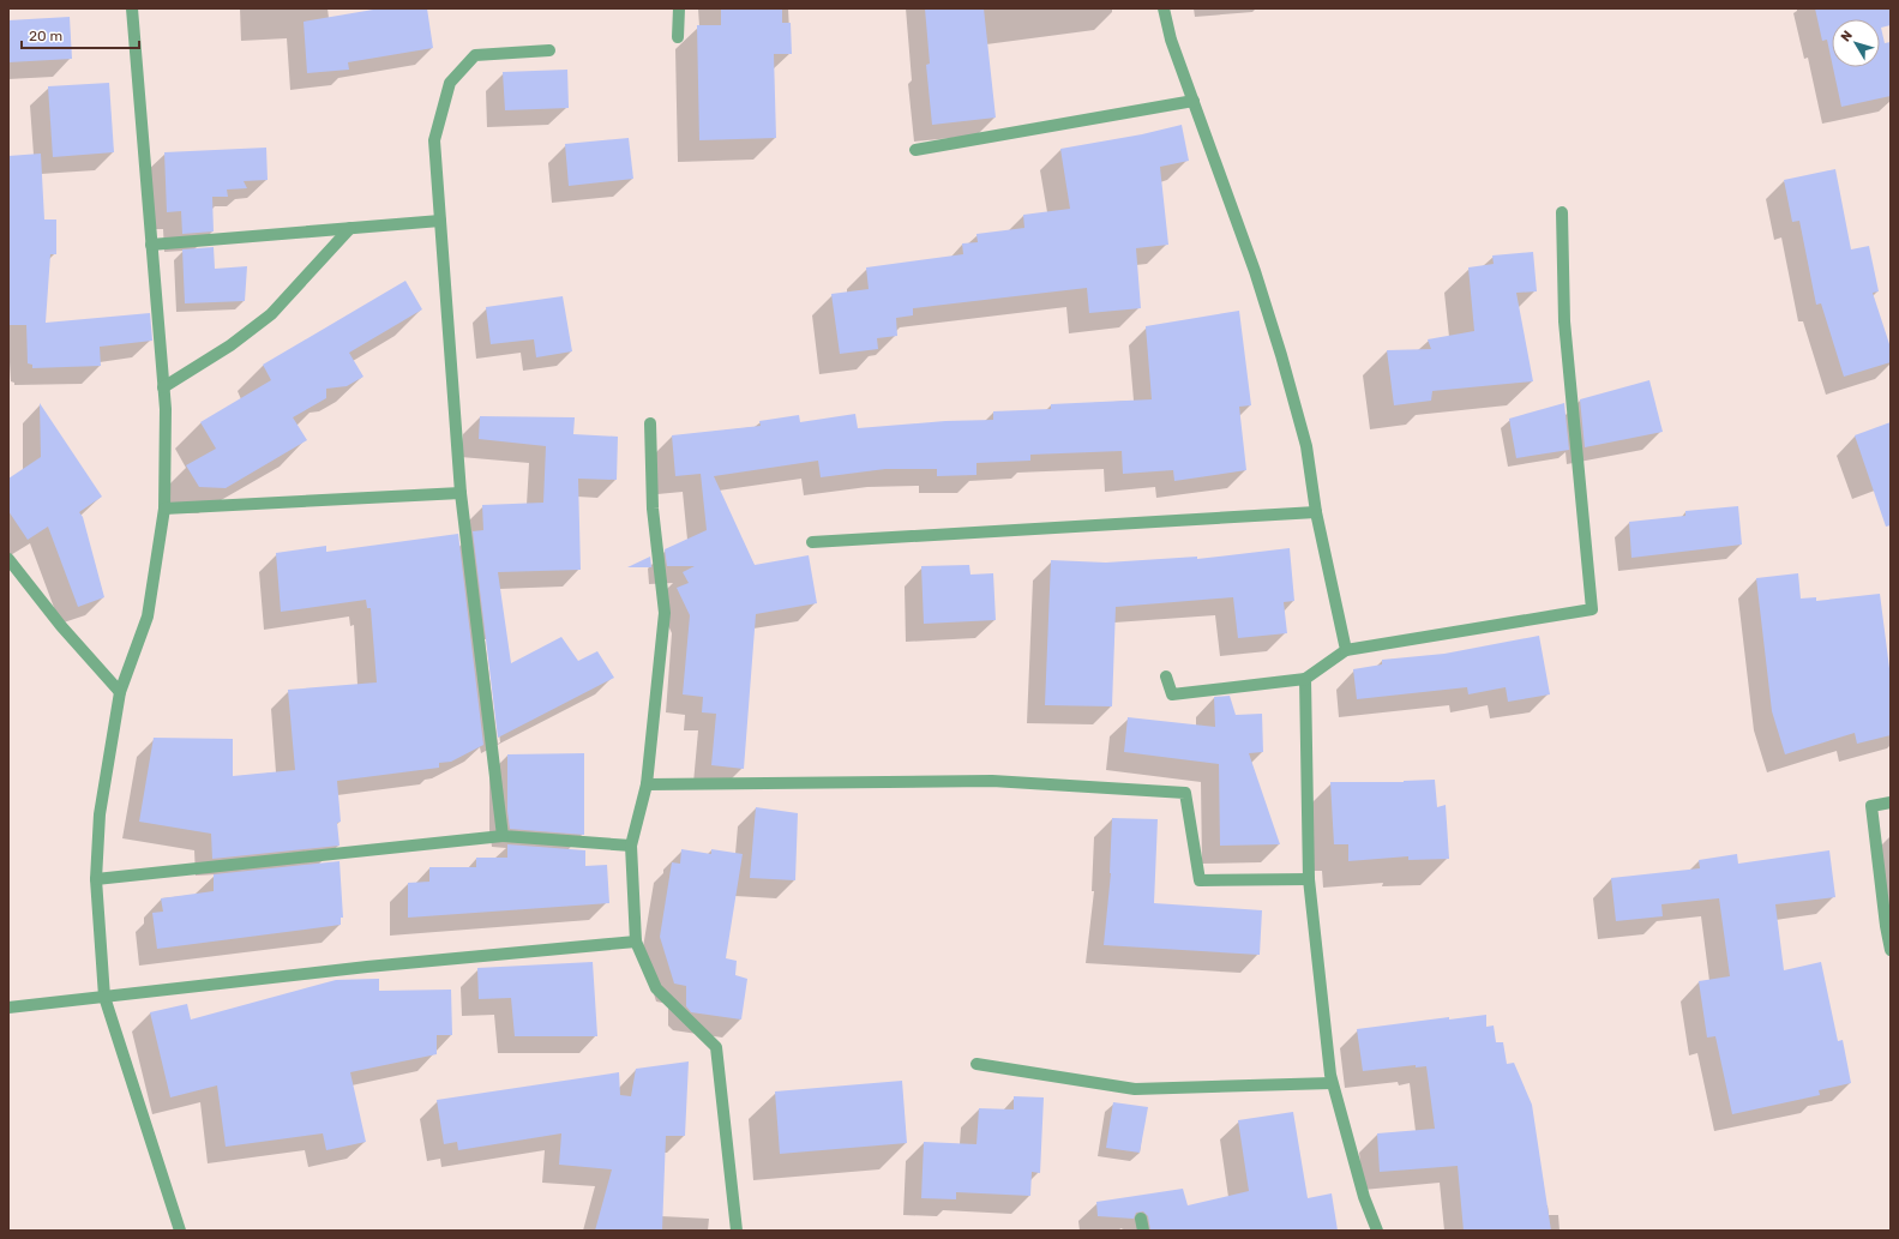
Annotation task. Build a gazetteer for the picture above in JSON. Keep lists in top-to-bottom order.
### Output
{
  "scale_bar": "20 m",
  "north": "top left"
}
